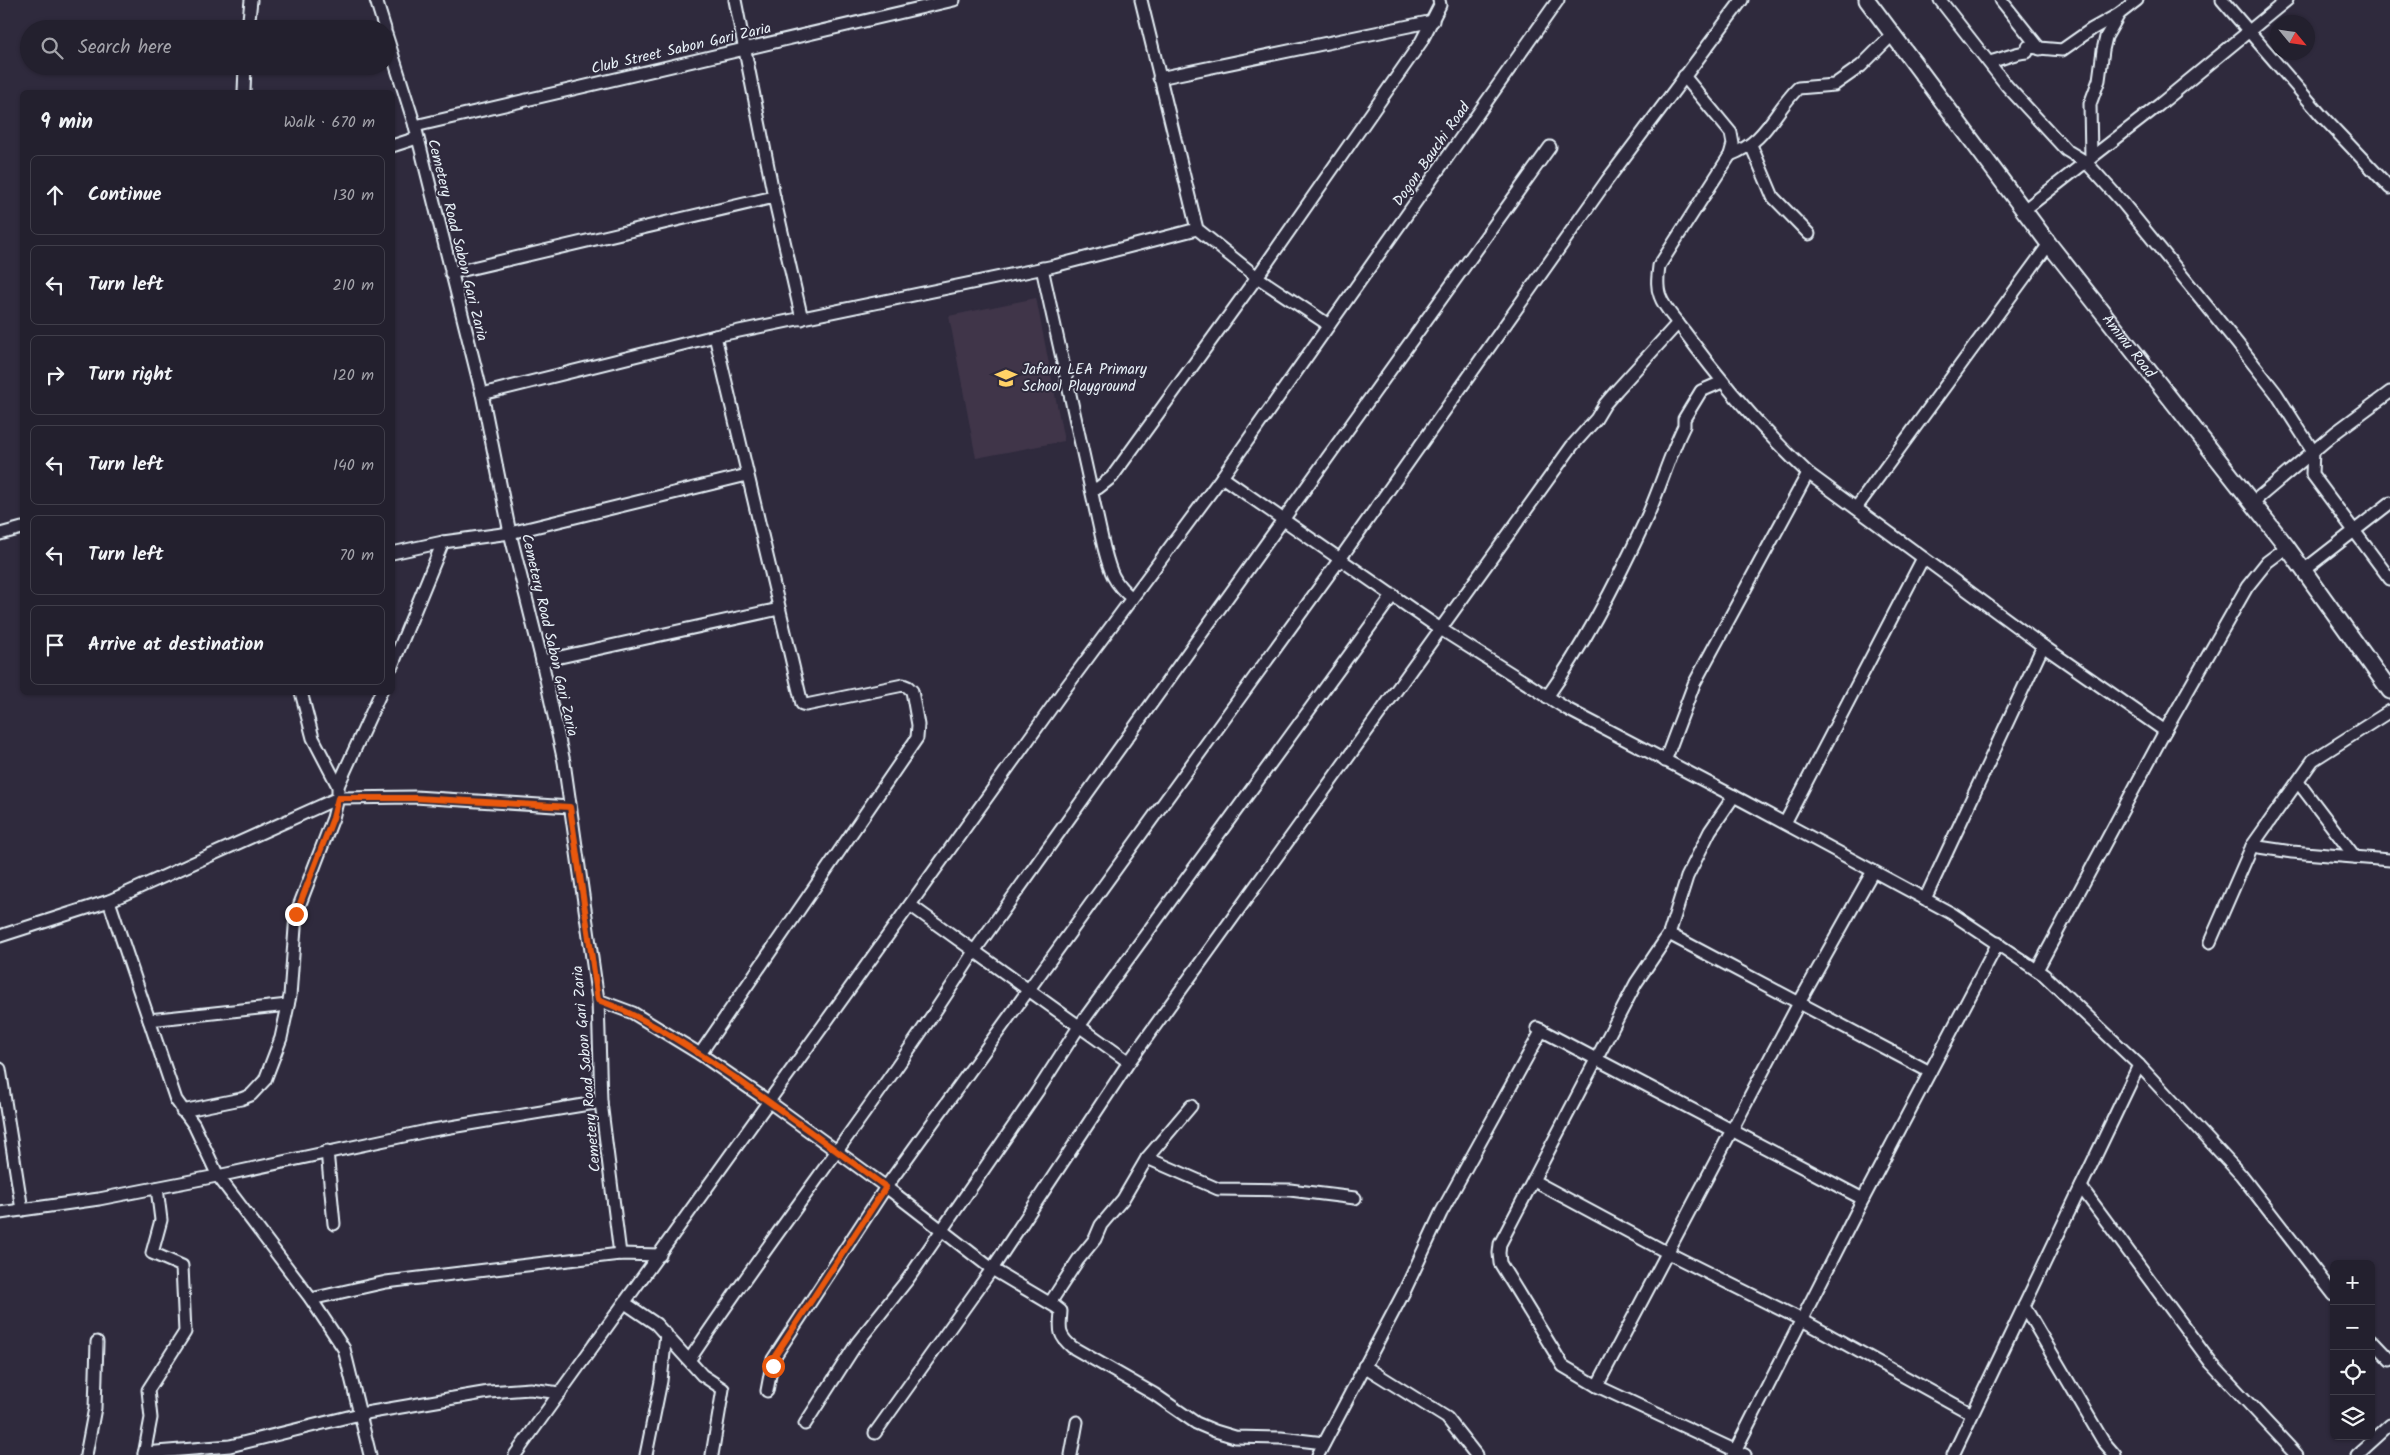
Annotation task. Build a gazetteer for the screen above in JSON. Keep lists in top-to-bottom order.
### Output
{
  "streets": {
    "street": [
      "Club Street Sabon Gari Zaria",
      "Dogon Bauchi Road",
      "Cemetery Road Sabon Gari Zaria",
      "Aminu Road"
    ]
  },
  "crossings": [
    ["Club Street Sabon Gari Zaria", "Cemetery Road Sabon Gari Zaria"]
  ],
  "places": {
    "school or university": ["Jafaru LEA Primary School Playground"]
  },
  "north": "bottom right",
  "page": {
    "search": "Search here",
    "heading": ["9 min", "Walk · 670 m"],
    "list": [
      ["Continue", "130 m"],
      ["Turn left", "210 m"],
      ["Turn right", "120 m"],
      ["Turn left", "140 m"],
      ["Turn left", "70 m"],
      "Arrive at destination"
    ],
    "map_buttons": ["+", "−"]
  }
}
